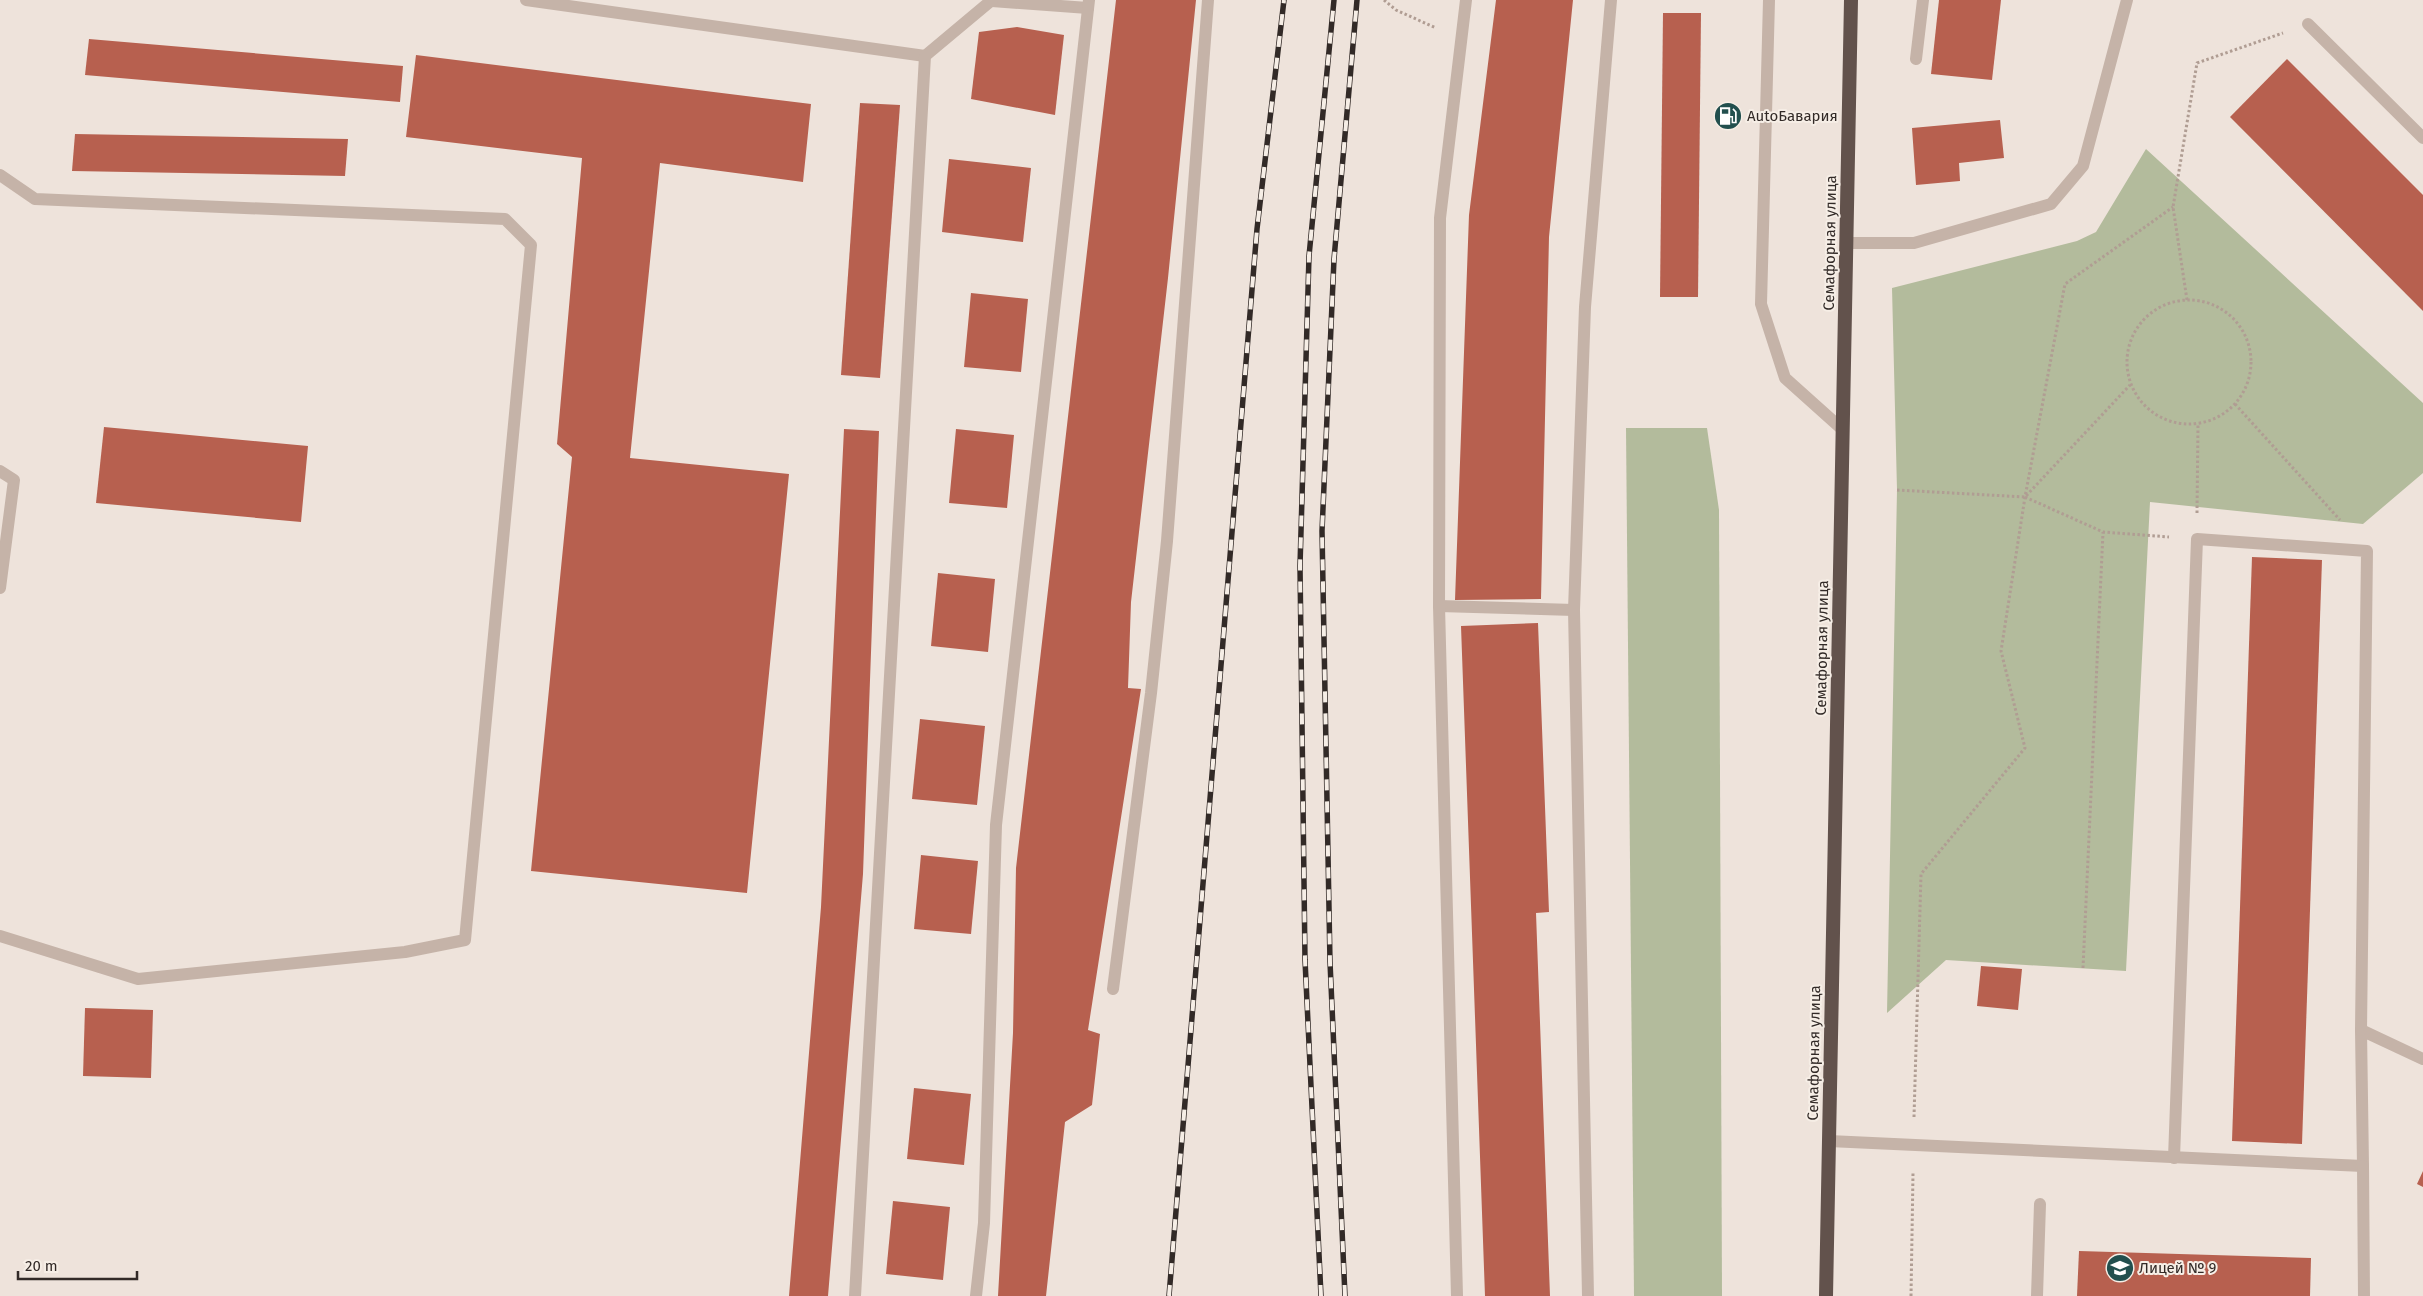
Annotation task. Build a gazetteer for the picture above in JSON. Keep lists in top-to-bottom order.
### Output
{
  "streets": {
    "highway": ["Семафорная улица"]
  },
  "places": {
    "fuel station": ["AutoБавария"],
    "school or university": ["Лицей № 9"]
  },
  "scale_bar": "20 m"
}
